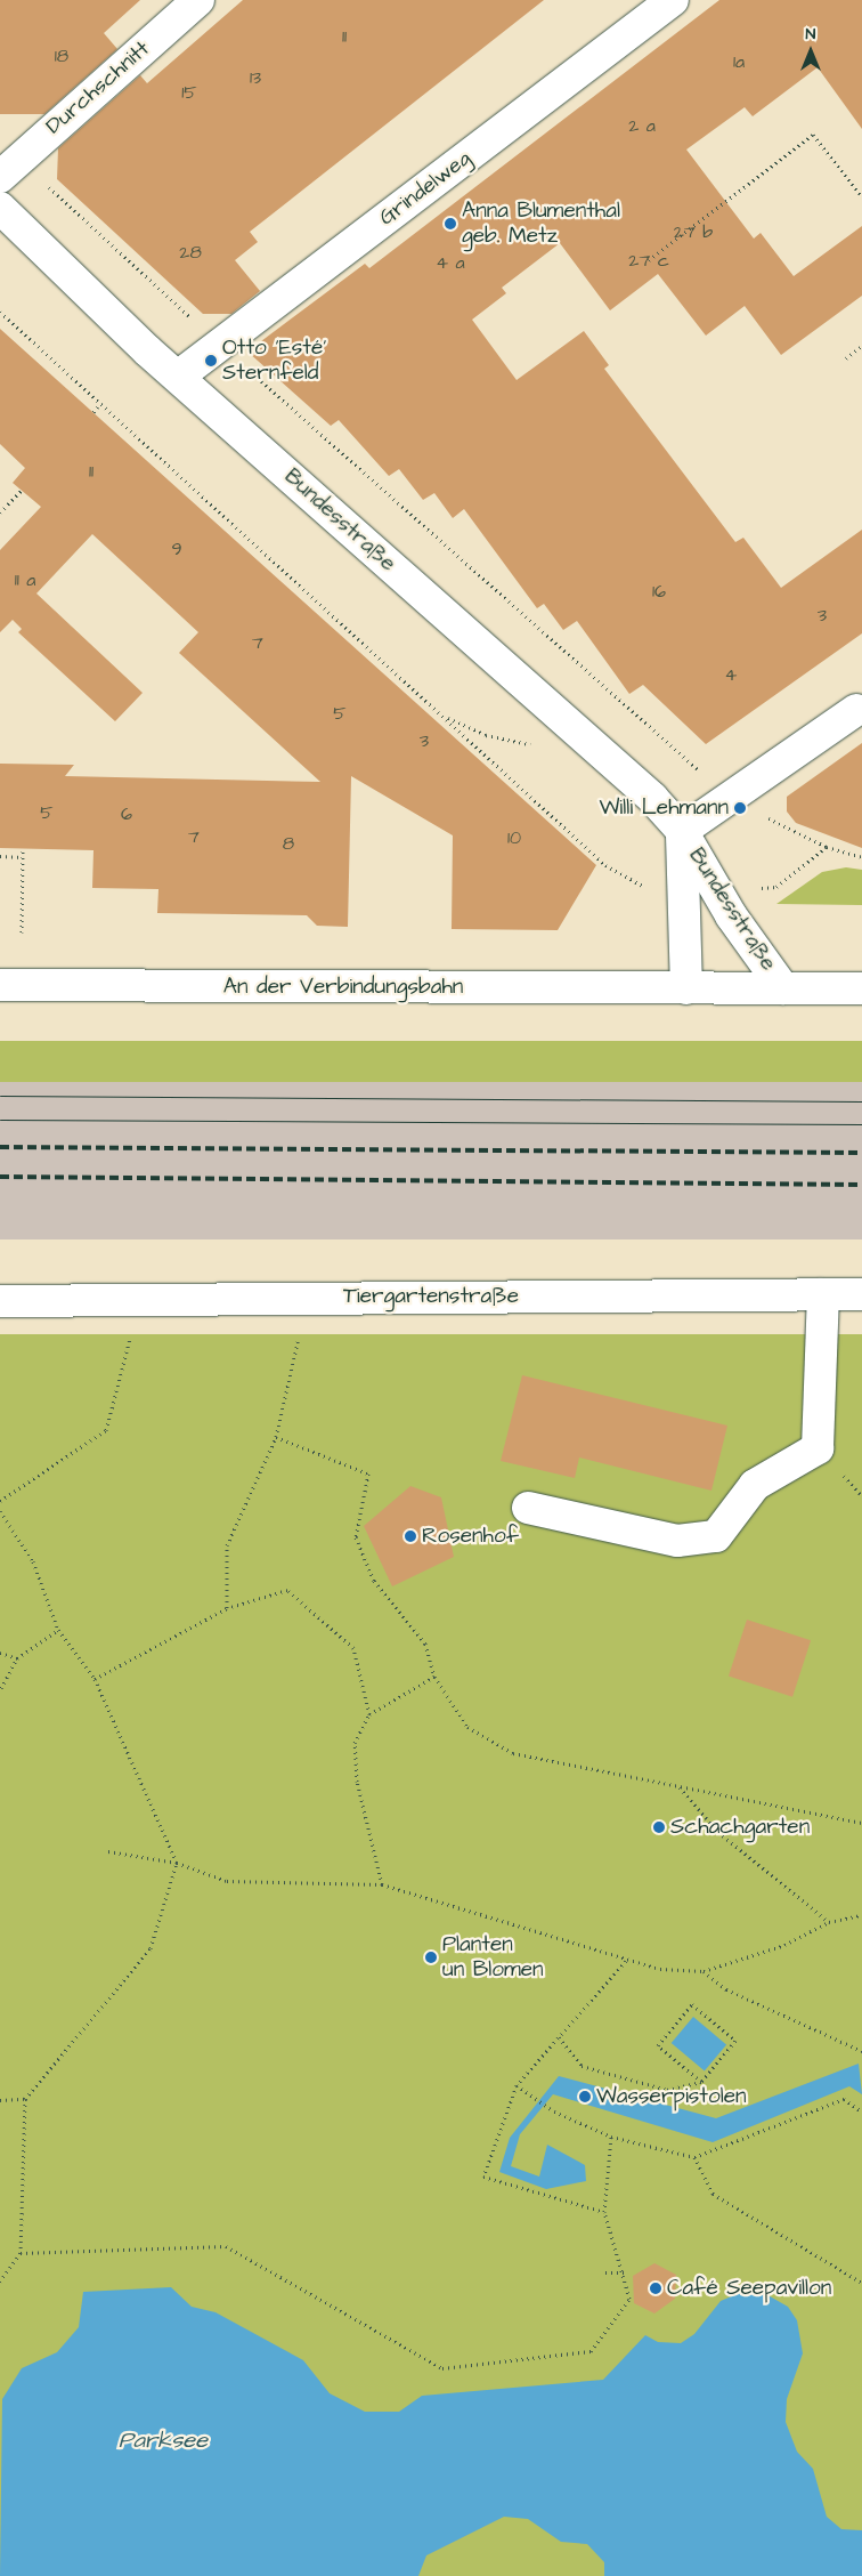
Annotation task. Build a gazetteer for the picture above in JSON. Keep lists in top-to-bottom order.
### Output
{
  "streets": {
    "street": [
      "Durchschnitt",
      "Grindelweg",
      "Bundesstraße",
      "An der Verbindungsbahn",
      "Tiergartenstraße"
    ]
  },
  "crossings": [
    ["Grindelweg", "Bundesstraße"],
    ["Bundesstraße", "An der Verbindungsbahn"]
  ],
  "water": ["Parksee"],
  "places": [
    "Anna Blumenthal geb. Metz",
    "Otto 'Esté' Sternfeld",
    "Willi Lehmann",
    "Rosenhof",
    "Schachgarten",
    "Planten un Blomen",
    "Wasserpistolen",
    "Café Seepavillon"
  ],
  "house_numbers": [
    "11",
    "18",
    "1a",
    "13",
    "15",
    "2 a",
    "27 b",
    "28",
    "27 c",
    "4 a",
    "11",
    "9",
    "11 a",
    "16",
    "3",
    "7",
    "4",
    "5",
    "3",
    "5",
    "6",
    "7",
    "10",
    "8"
  ],
  "north": "top"
}
